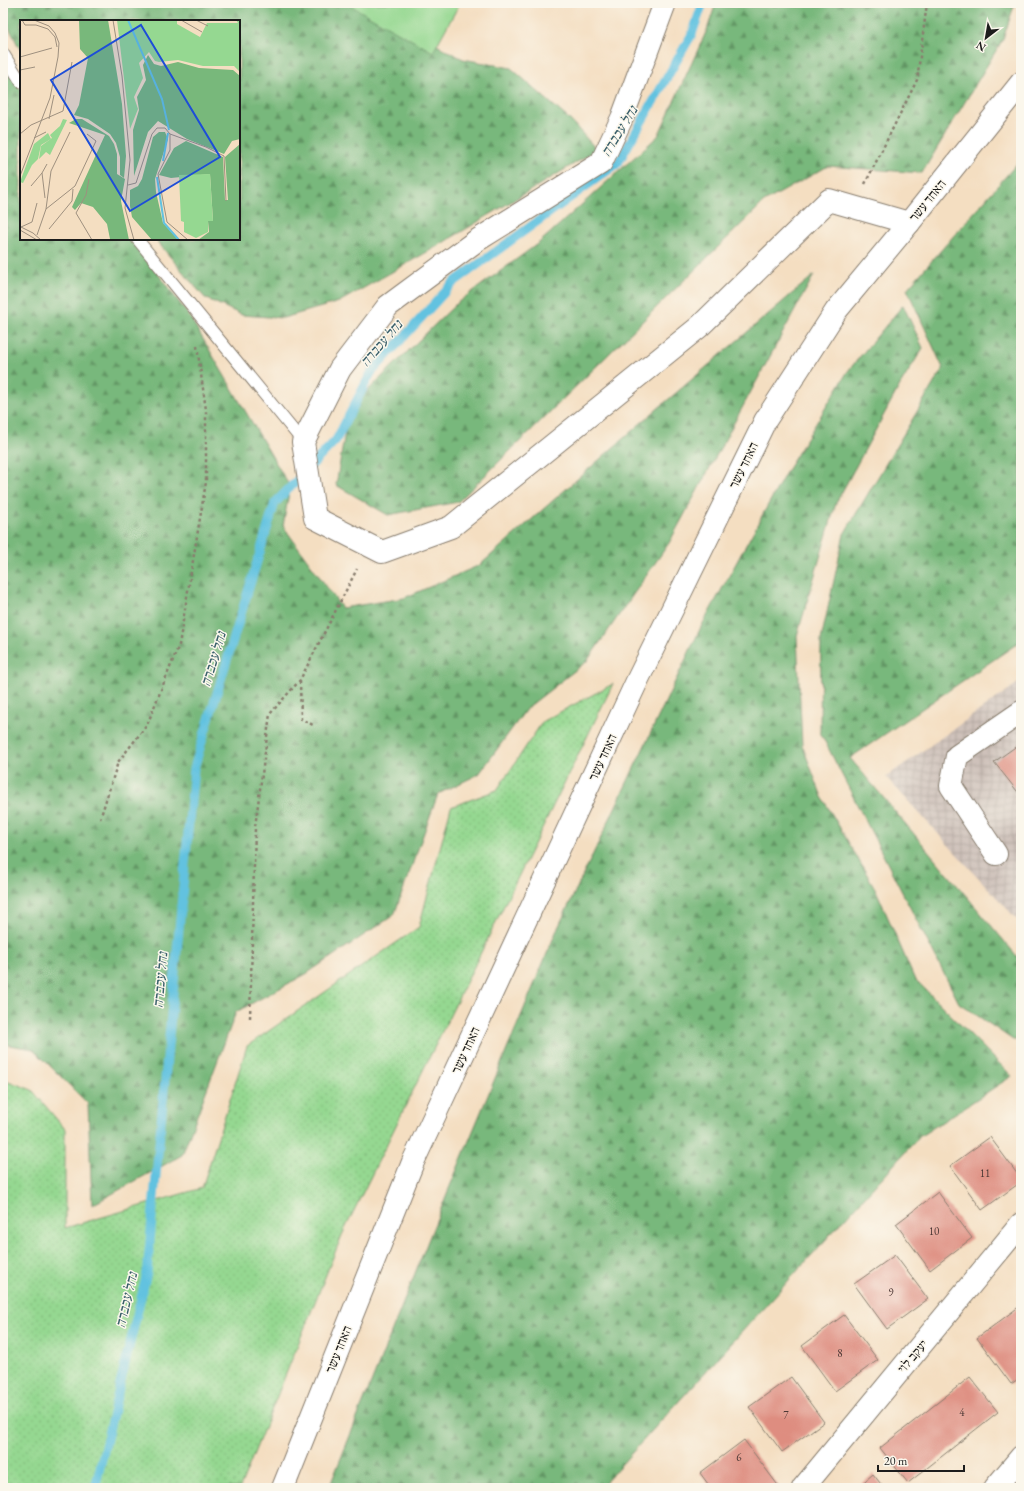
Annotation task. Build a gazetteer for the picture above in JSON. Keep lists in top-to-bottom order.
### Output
{
  "streets": {
    "street": ["האחד עשר", "יעקב לוי"]
  },
  "water": ["נחל עכברה"],
  "house_numbers": [
    "11",
    "10",
    "9",
    "8",
    "4",
    "7",
    "6"
  ],
  "scale_bar": "20 m",
  "north": "bottom left"
}
